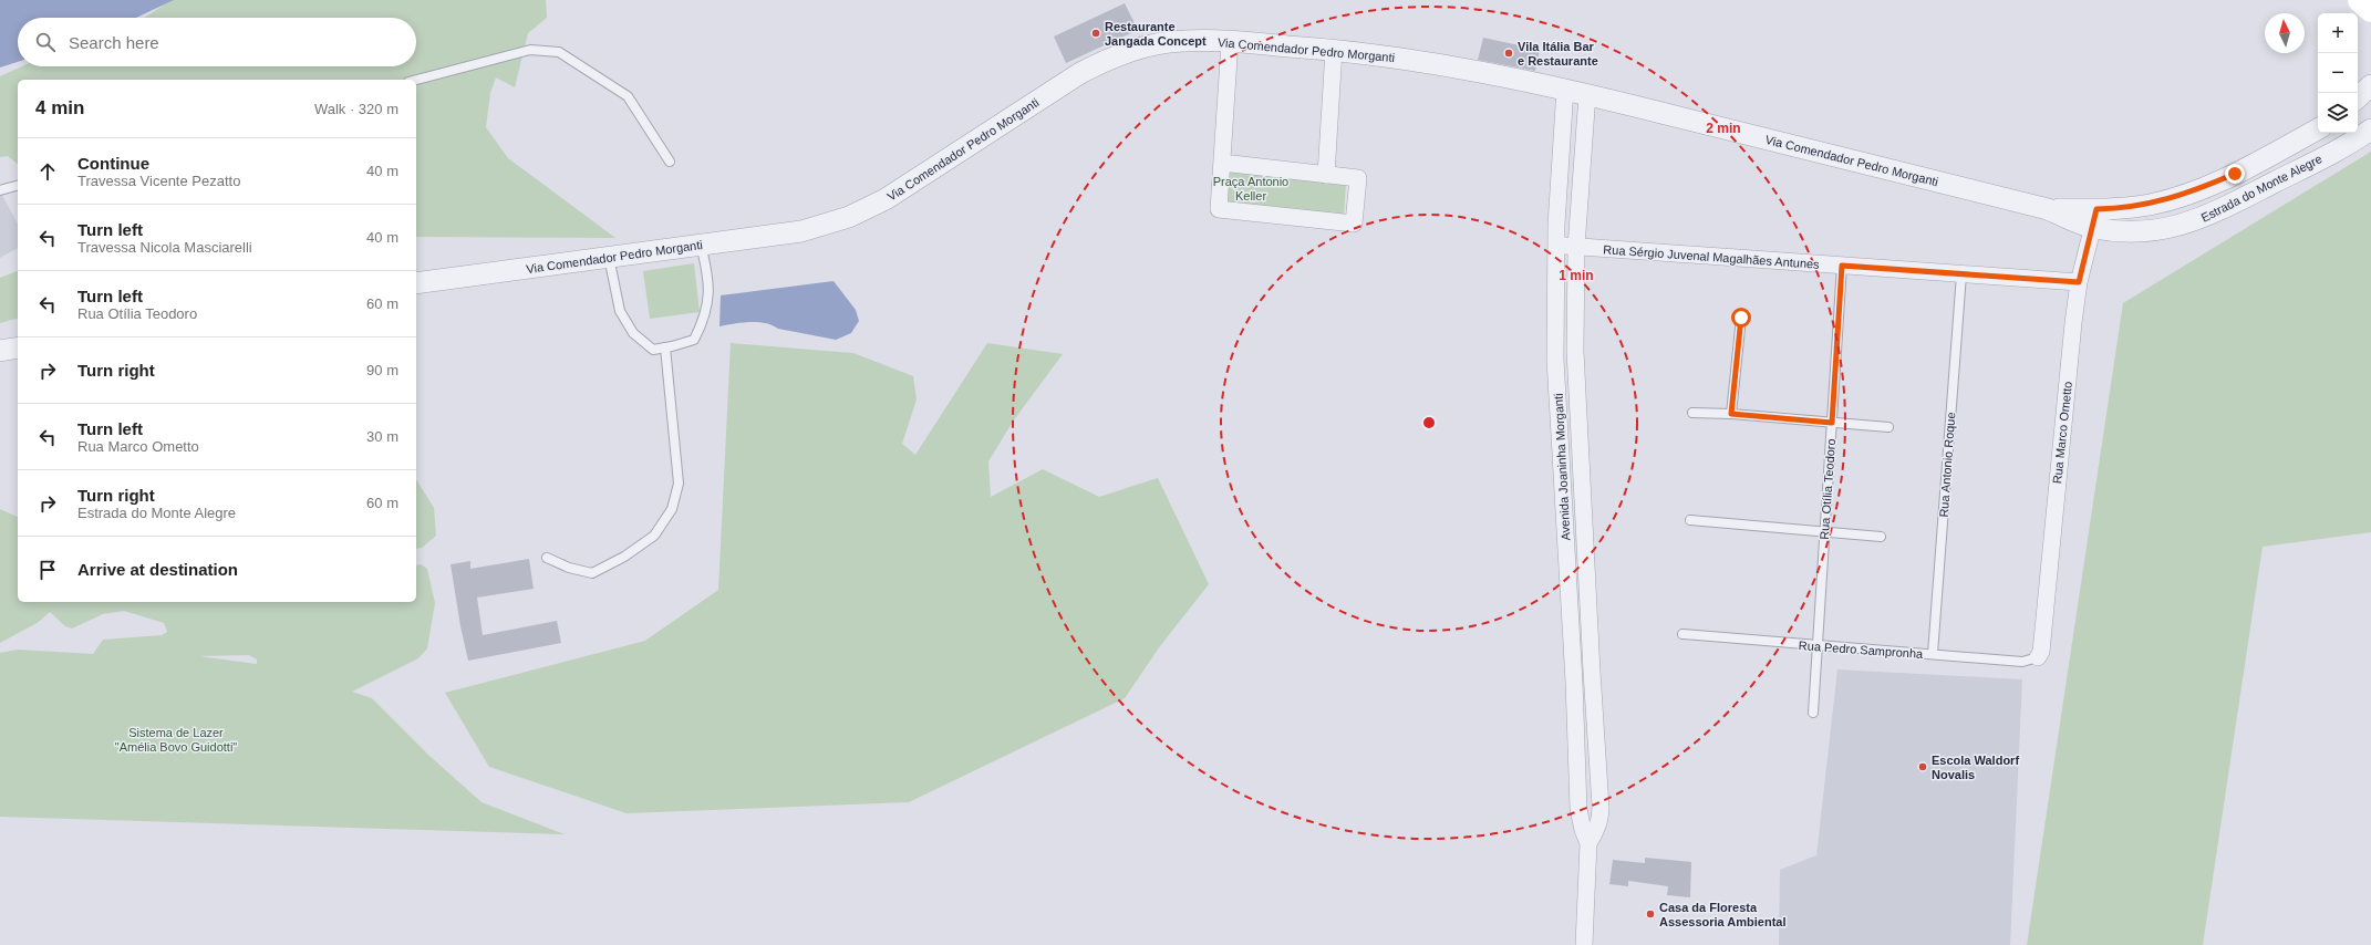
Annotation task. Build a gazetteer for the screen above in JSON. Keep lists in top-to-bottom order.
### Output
{
  "streets": {
    "street": [
      "Via Comendador Pedro Morganti",
      "Estrada do Monte Alegre",
      "Rua Sérgio Juvenal Magalhães Antunes",
      "Rua Marco Ometto",
      "Avenida Joaninha Morganti"
    ],
    "lane": ["Rua Antonio Roque", "Rua Otília Teodoro", "Rua Pedro Sampronha"]
  },
  "crossings": [
    ["Via Comendador Pedro Morganti", "Estrada do Monte Alegre"],
    ["Via Comendador Pedro Morganti", "Rua Marco Ometto"],
    ["Via Comendador Pedro Morganti", "Avenida Joaninha Morganti"],
    ["Estrada do Monte Alegre", "Rua Marco Ometto"],
    ["Rua Sérgio Juvenal Magalhães Antunes", "Rua Marco Ometto"],
    ["Rua Sérgio Juvenal Magalhães Antunes", "Rua Antonio Roque"],
    ["Rua Sérgio Juvenal Magalhães Antunes", "Avenida Joaninha Morganti"],
    ["Rua Sérgio Juvenal Magalhães Antunes", "Rua Otília Teodoro"],
    ["Rua Marco Ometto", "Rua Pedro Sampronha"],
    ["Rua Antonio Roque", "Rua Pedro Sampronha"],
    ["Rua Otília Teodoro", "Rua Pedro Sampronha"]
  ],
  "parks": ["Praça Antonio Keller", "Sistema de Lazer \"Amélia Bovo Guidotti\""],
  "places": [
    "Restaurante Jangada Concept",
    "Vila Itália Bar e Restaurante",
    "Escola Waldorf Novalis",
    "Casa da Floresta Assessoria Ambiental"
  ],
  "north": "top",
  "page": {
    "map_buttons": ["+", "−"],
    "search": "Search here",
    "heading": ["4 min", "Walk · 320 m"],
    "list": [
      ["Continue", "Travessa Vicente Pezatto", "40 m"],
      ["Turn left", "Travessa Nicola Masciarelli", "40 m"],
      ["Turn left", "Rua Otília Teodoro", "60 m"],
      ["Turn right", "90 m"],
      ["Turn left", "Rua Marco Ometto", "30 m"],
      ["Turn right", "Estrada do Monte Alegre", "60 m"],
      "Arrive at destination"
    ]
  },
  "rings": ["2 min", "1 min"]
}
